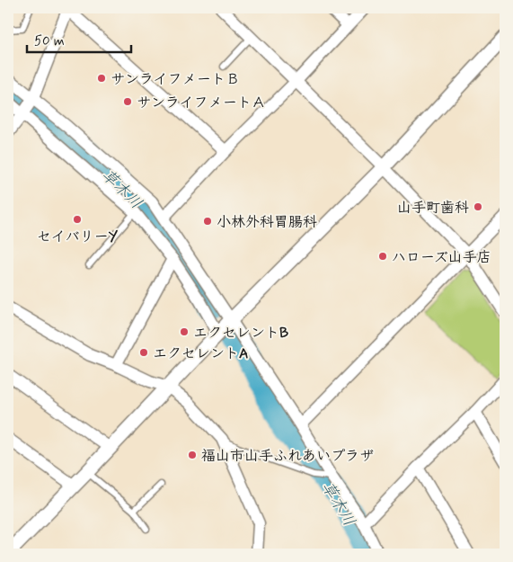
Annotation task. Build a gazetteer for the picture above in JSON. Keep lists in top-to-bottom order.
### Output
{
  "water": ["草木川"],
  "places": [
    "サンライフメートＢ",
    "サンライフメートＡ",
    "山手町歯科",
    "セイバリーY",
    "小林外科胃腸科",
    "ハローズ山手店",
    "エクセレントB",
    "エクセレントA",
    "福山市山手ふれあいプラザ"
  ],
  "scale_bar": "50 m"
}
